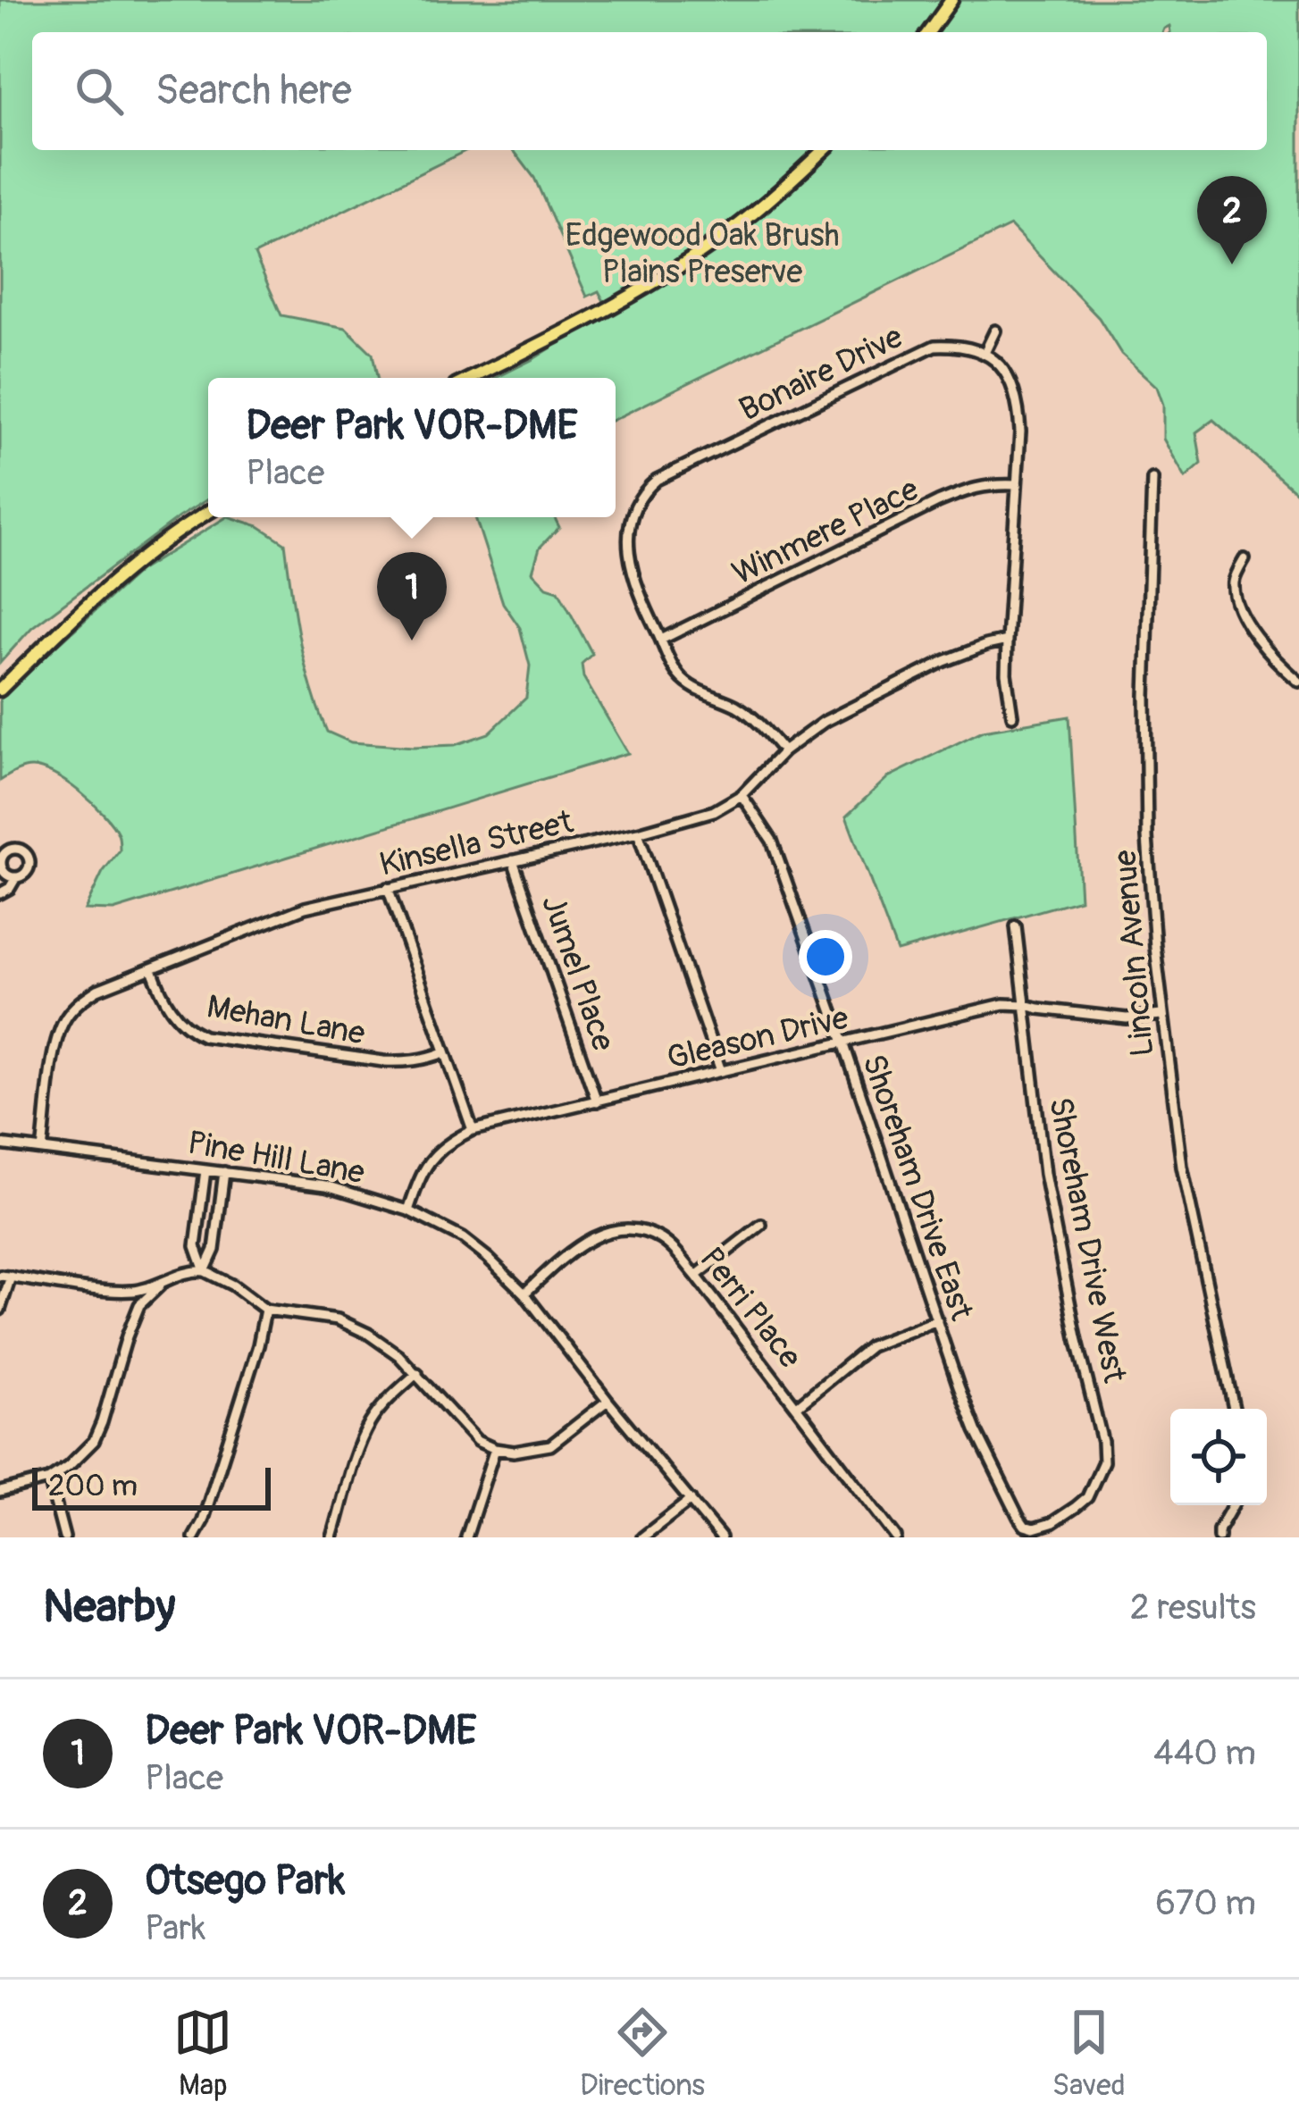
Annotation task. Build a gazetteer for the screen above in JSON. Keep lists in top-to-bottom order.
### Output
{
  "streets": {
    "street": [
      "Bonaire Drive",
      "Winmere Place",
      "Kinsella Street",
      "Lincoln Avenue",
      "Jumel Place",
      "Mehan Lane",
      "Gleason Drive",
      "Pine Hill Lane",
      "Shoreham Drive East",
      "Shoreham Drive West",
      "Perri Place"
    ]
  },
  "crossings": [
    ["Bonaire Drive", "Winmere Place"],
    ["Bonaire Drive", "Kinsella Street"],
    ["Kinsella Street", "Jumel Place"],
    ["Kinsella Street", "Mehan Lane"],
    ["Kinsella Street", "Pine Hill Lane"],
    ["Kinsella Street", "Shoreham Drive East"],
    ["Lincoln Avenue", "Gleason Drive"],
    ["Jumel Place", "Gleason Drive"],
    ["Gleason Drive", "Pine Hill Lane"],
    ["Gleason Drive", "Shoreham Drive East"],
    ["Gleason Drive", "Shoreham Drive West"],
    ["Pine Hill Lane", "Perri Place"],
    ["Shoreham Drive East", "Shoreham Drive West"]
  ],
  "parks": ["Edgewood Oak Brush Plains Preserve"],
  "scale_bar": "200 m",
  "page": {
    "search": "Search here",
    "pins": ["2", "1"],
    "popup": ["Deer Park VOR-DME", "Place"],
    "scale": "200 m",
    "heading": ["Nearby", "2 results"],
    "list": [
      {
        "mark": "1",
        "name": "Deer Park VOR-DME",
        "note": "Place",
        "value": "440 m"
      },
      {
        "mark": "2",
        "name": "Otsego Park",
        "note": "Park",
        "value": "670 m"
      }
    ],
    "nav": ["Map", "Directions", "Saved"]
  }
}
